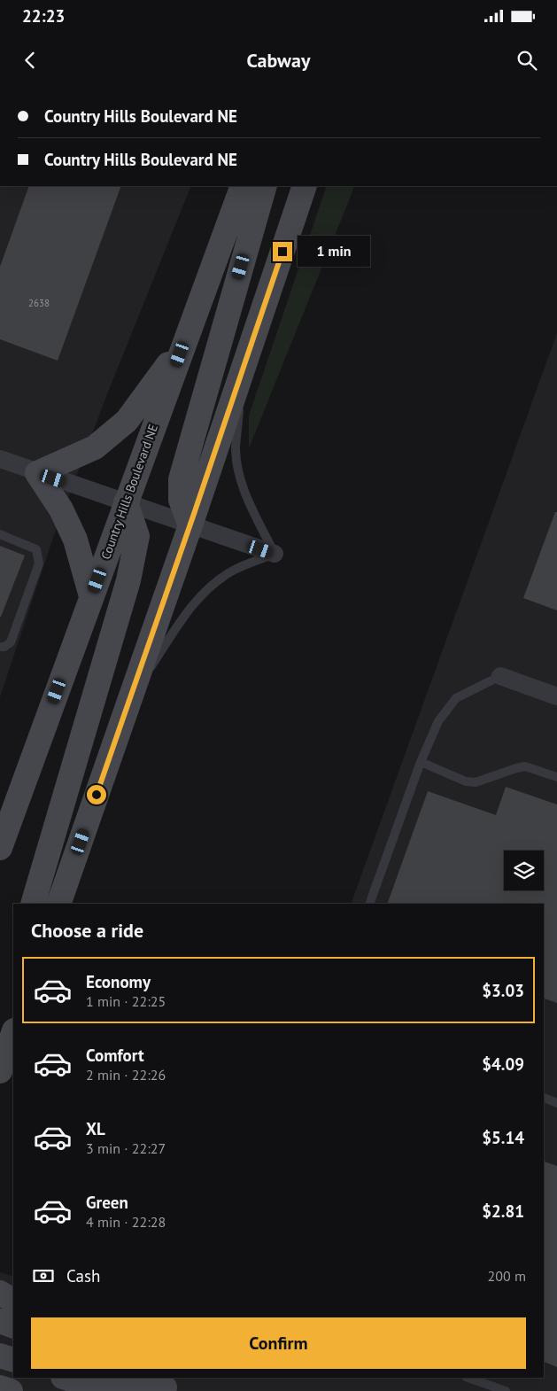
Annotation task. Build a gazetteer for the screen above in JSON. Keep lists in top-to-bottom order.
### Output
{
  "streets": {
    "main road": ["Country Hills Boulevard NE"]
  },
  "house_numbers": ["2638"],
  "page": {
    "status": "22:23",
    "header": "Cabway",
    "banner": ["Country Hills Boulevard NE", "Country Hills Boulevard NE"],
    "bubble": "1 min",
    "heading": "Choose a ride",
    "list": [
      {
        "name": "Economy",
        "note": "1 min · 22:25",
        "value": "$3.03"
      },
      {
        "name": "Comfort",
        "note": "2 min · 22:26",
        "value": "$4.09"
      },
      {
        "name": "XL",
        "note": "3 min · 22:27",
        "value": "$5.14"
      },
      {
        "name": "Green",
        "note": "4 min · 22:28",
        "value": "$2.81"
      }
    ],
    "pay": ["Cash", "200 m"],
    "buttons": "Confirm"
  }
}
